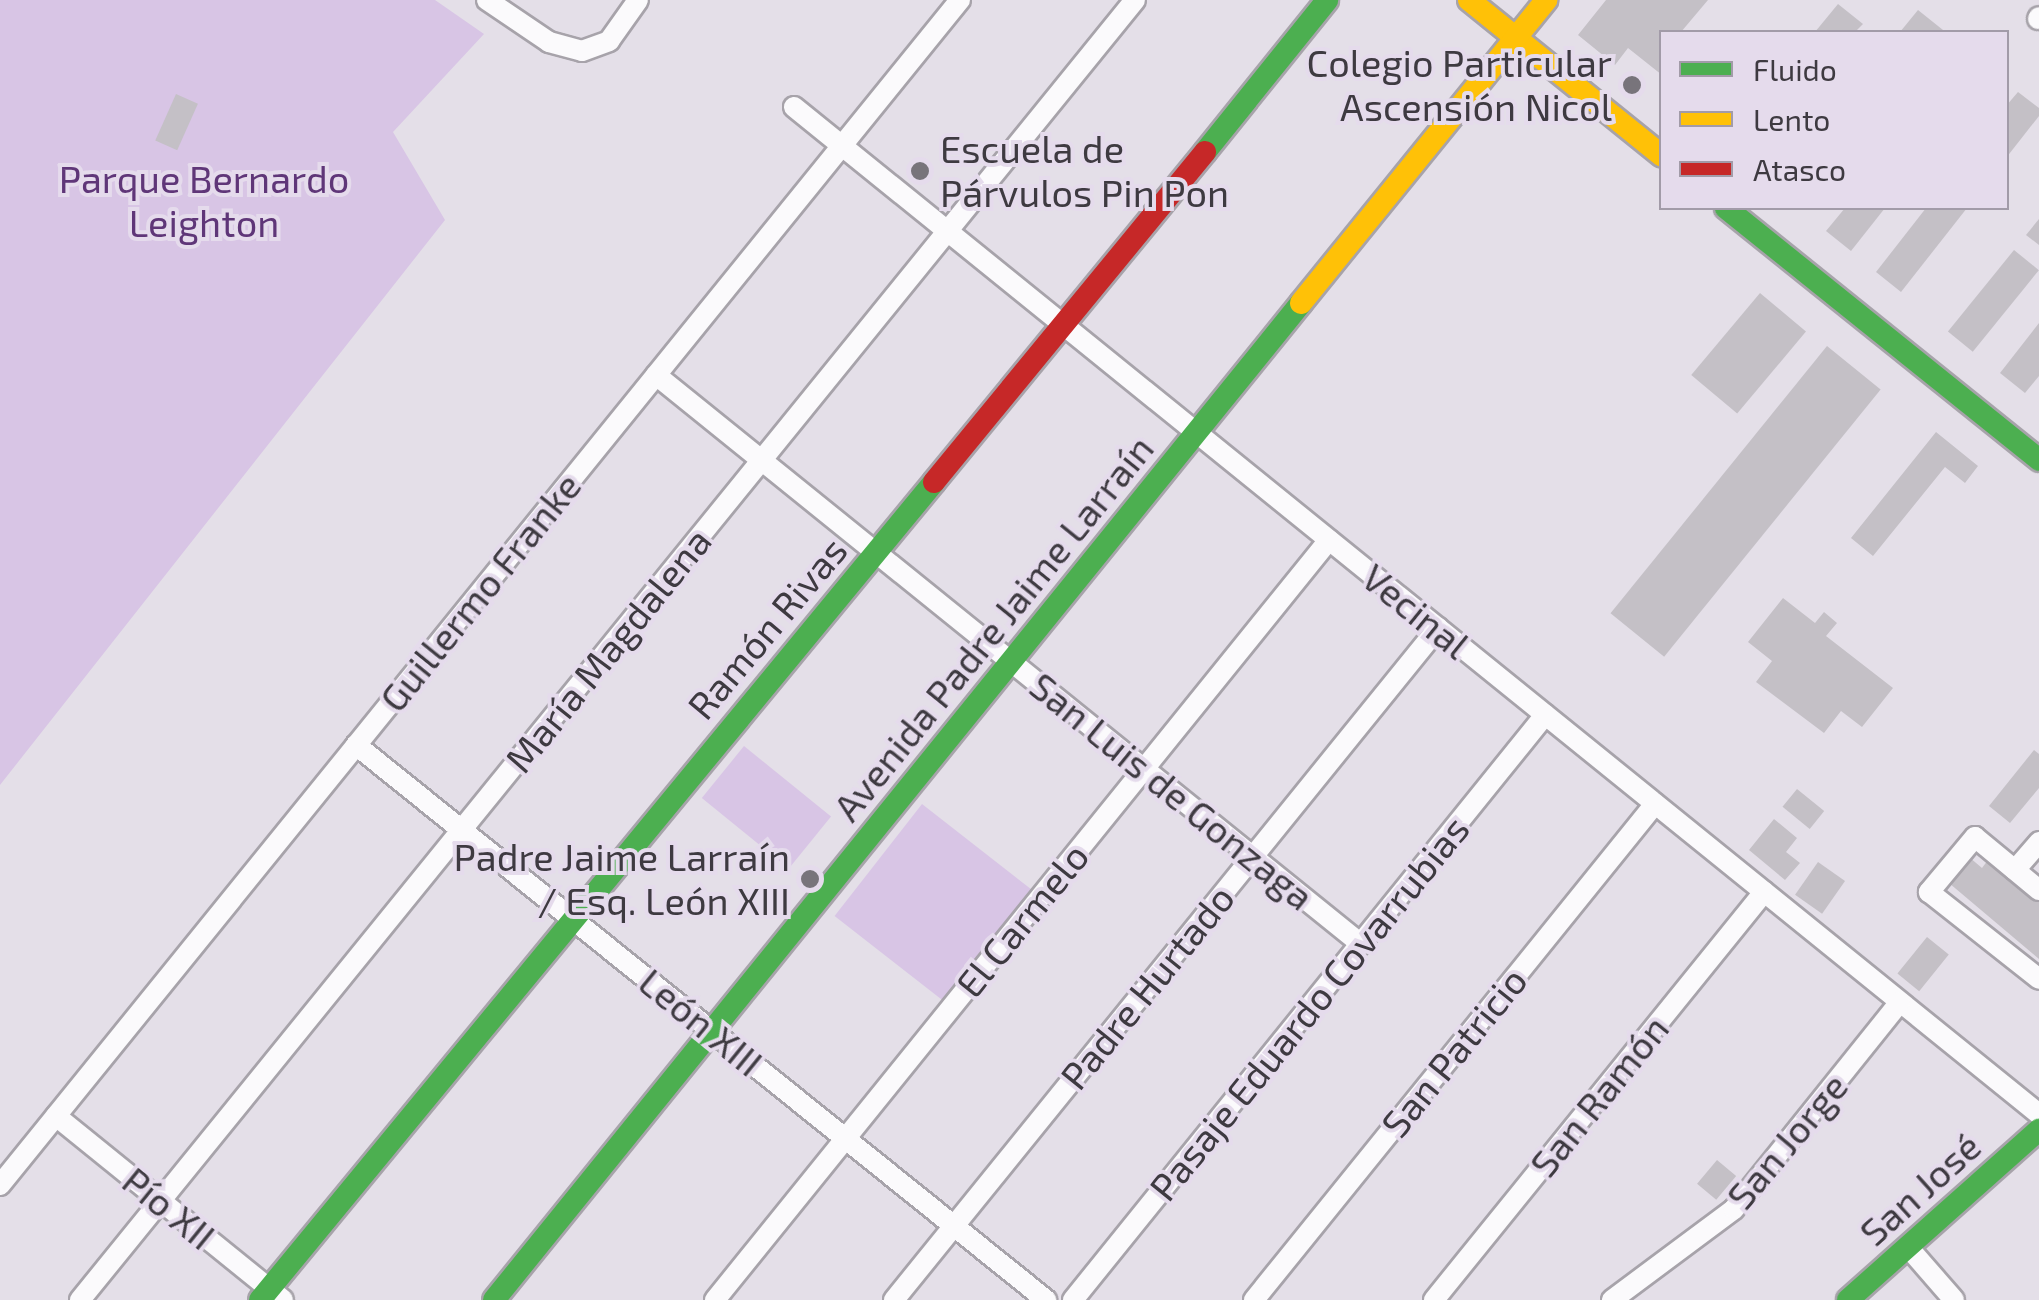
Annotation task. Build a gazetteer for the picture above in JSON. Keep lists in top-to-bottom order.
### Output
{
  "streets": {
    "street": [
      "Guillermo Franke",
      "Vecinal",
      "Ramón Rivas",
      "Avenida Padre Jaime Larraín",
      "María Magdalena",
      "San Luis de Gonzaga",
      "El Carmelo",
      "Padre Hurtado",
      "Pasaje Eduardo Covarrubias",
      "León XIII",
      "San Patricio",
      "San Ramón",
      "San Jorge",
      "San José",
      "Pío XII"
    ]
  },
  "crossings": [
    ["Guillermo Franke", "Vecinal"],
    ["Guillermo Franke", "San Luis de Gonzaga"],
    ["Guillermo Franke", "León XIII"],
    ["Guillermo Franke", "Pío XII"],
    ["Vecinal", "Ramón Rivas"],
    ["Vecinal", "Avenida Padre Jaime Larraín"],
    ["Vecinal", "María Magdalena"],
    ["Vecinal", "El Carmelo"],
    ["Vecinal", "Padre Hurtado"],
    ["Vecinal", "Pasaje Eduardo Covarrubias"],
    ["Vecinal", "San Patricio"],
    ["Vecinal", "San Ramón"],
    ["Vecinal", "San Jorge"],
    ["Vecinal", "San José"],
    ["Ramón Rivas", "San Luis de Gonzaga"],
    ["Ramón Rivas", "León XIII"],
    ["Ramón Rivas", "Pío XII"],
    ["Avenida Padre Jaime Larraín", "San Luis de Gonzaga"],
    ["Avenida Padre Jaime Larraín", "León XIII"],
    ["María Magdalena", "San Luis de Gonzaga"],
    ["María Magdalena", "León XIII"],
    ["María Magdalena", "Pío XII"],
    ["San Luis de Gonzaga", "El Carmelo"],
    ["San Luis de Gonzaga", "Padre Hurtado"],
    ["San Luis de Gonzaga", "Pasaje Eduardo Covarrubias"],
    ["El Carmelo", "León XIII"],
    ["Padre Hurtado", "León XIII"]
  ],
  "parks": ["Parque Bernardo Leighton"],
  "places": ["Colegio Particular Ascensión Nicol", "Escuela de Párvulos Pin Pon", "Padre Jaime Larraín / Esq. León XIII"],
  "legend": ["Fluido", "Lento", "Atasco"]
}
